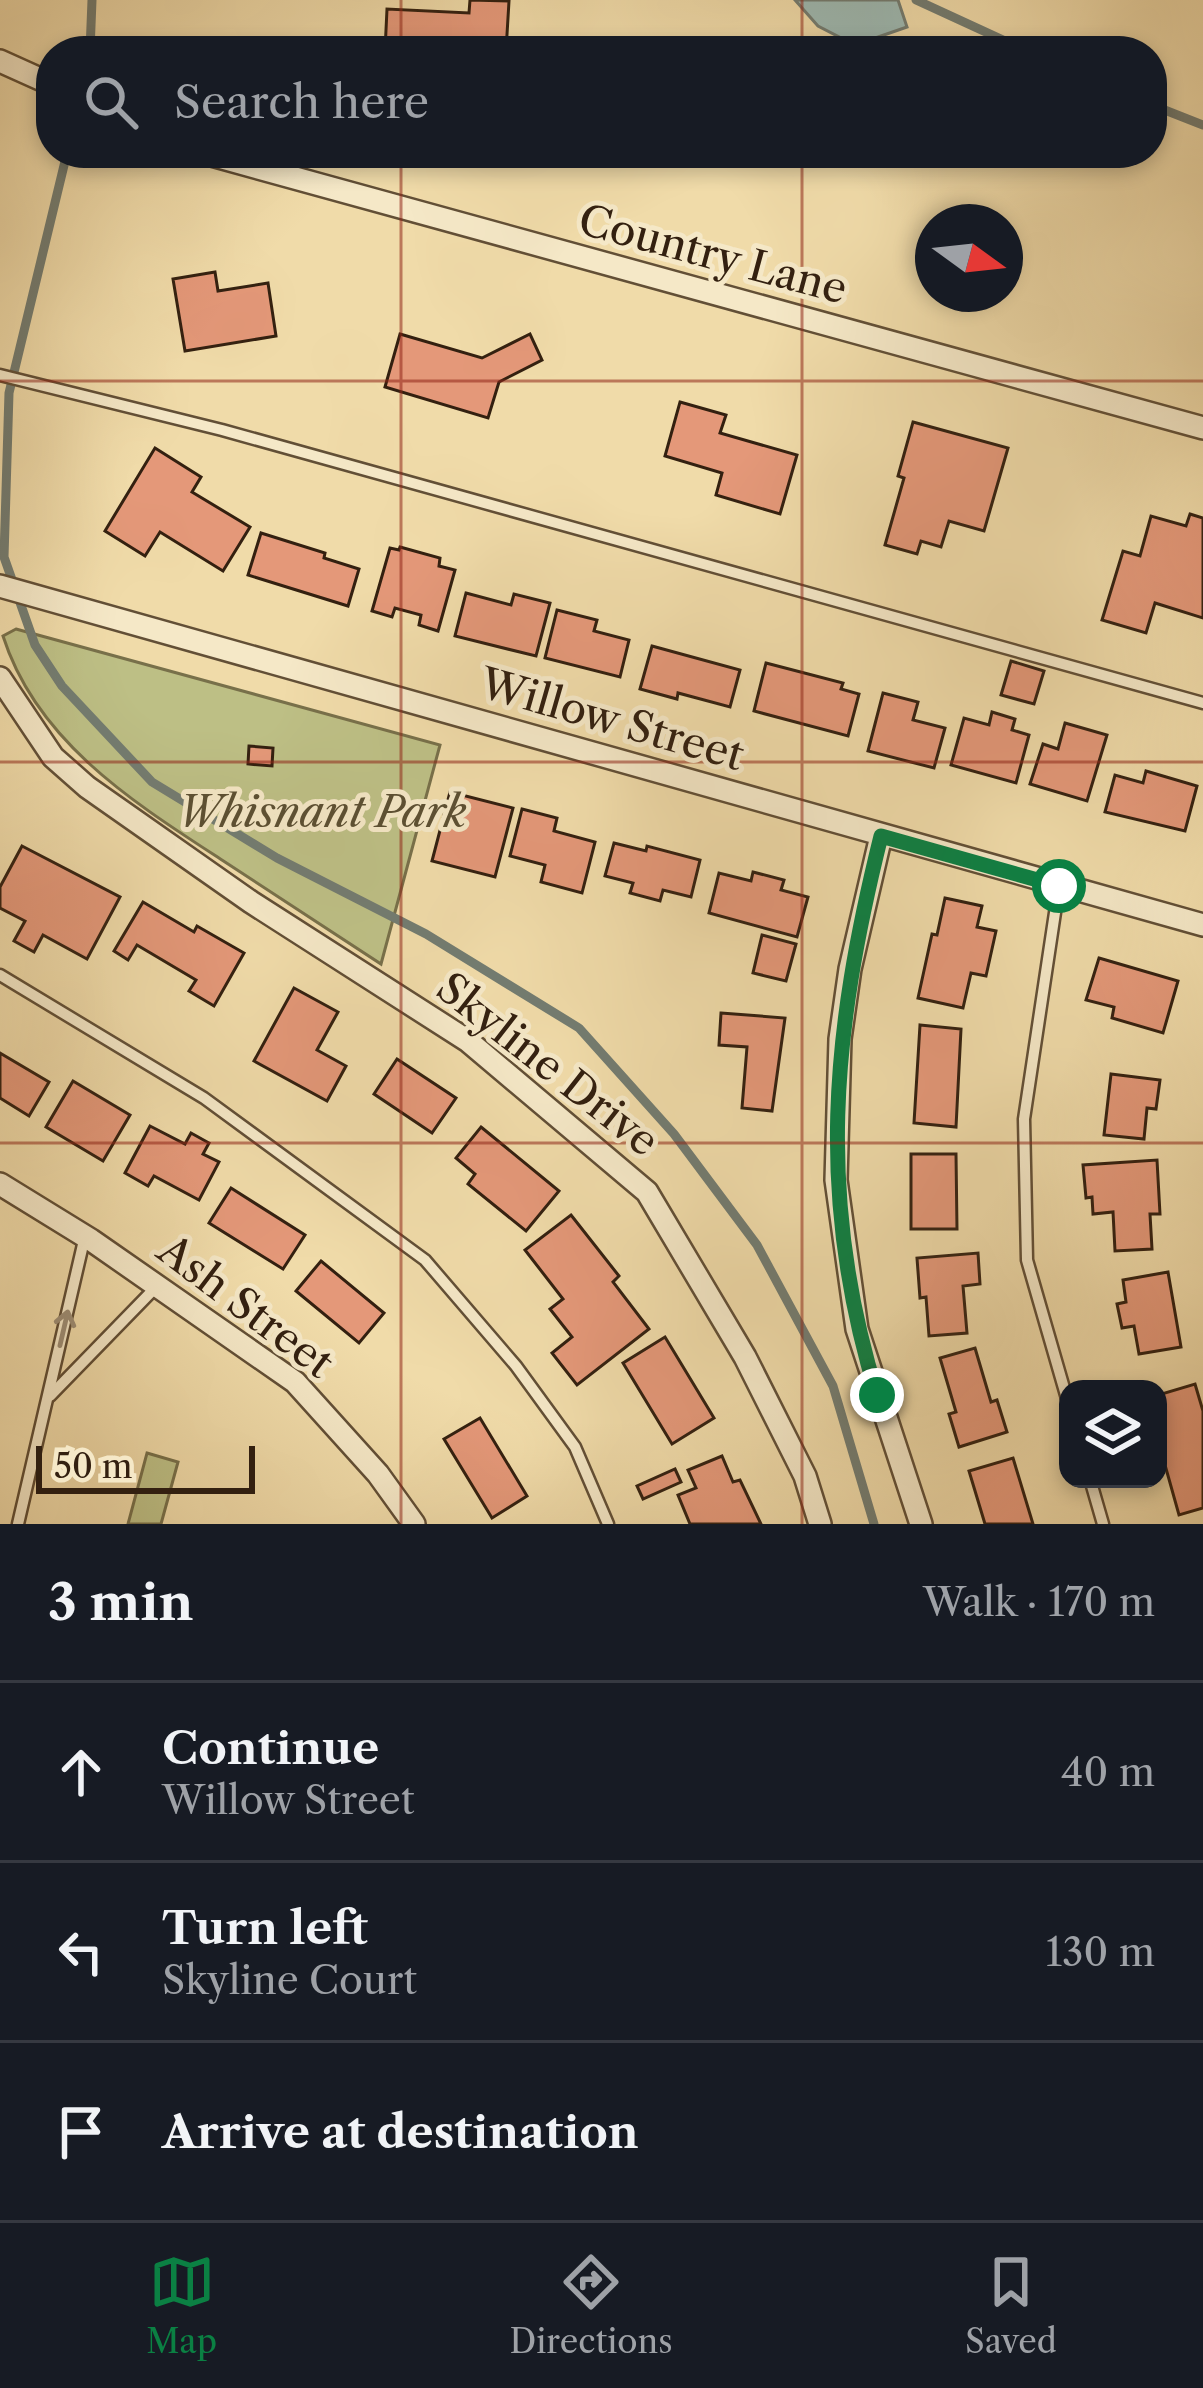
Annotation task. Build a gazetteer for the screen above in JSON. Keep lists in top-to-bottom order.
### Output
{
  "streets": {
    "street": [
      "Country Lane",
      "Willow Street",
      "Skyline Drive",
      "Ash Street"
    ]
  },
  "parks": ["Whisnant Park"],
  "scale_bar": "50 m",
  "north": "right",
  "page": {
    "search": "Search here",
    "scale": "50 m",
    "heading": ["3 min", "Walk · 170 m"],
    "list": [
      ["Continue", "Willow Street", "40 m"],
      ["Turn left", "Skyline Court", "130 m"],
      "Arrive at destination"
    ],
    "nav": ["Map", "Directions", "Saved"]
  }
}
